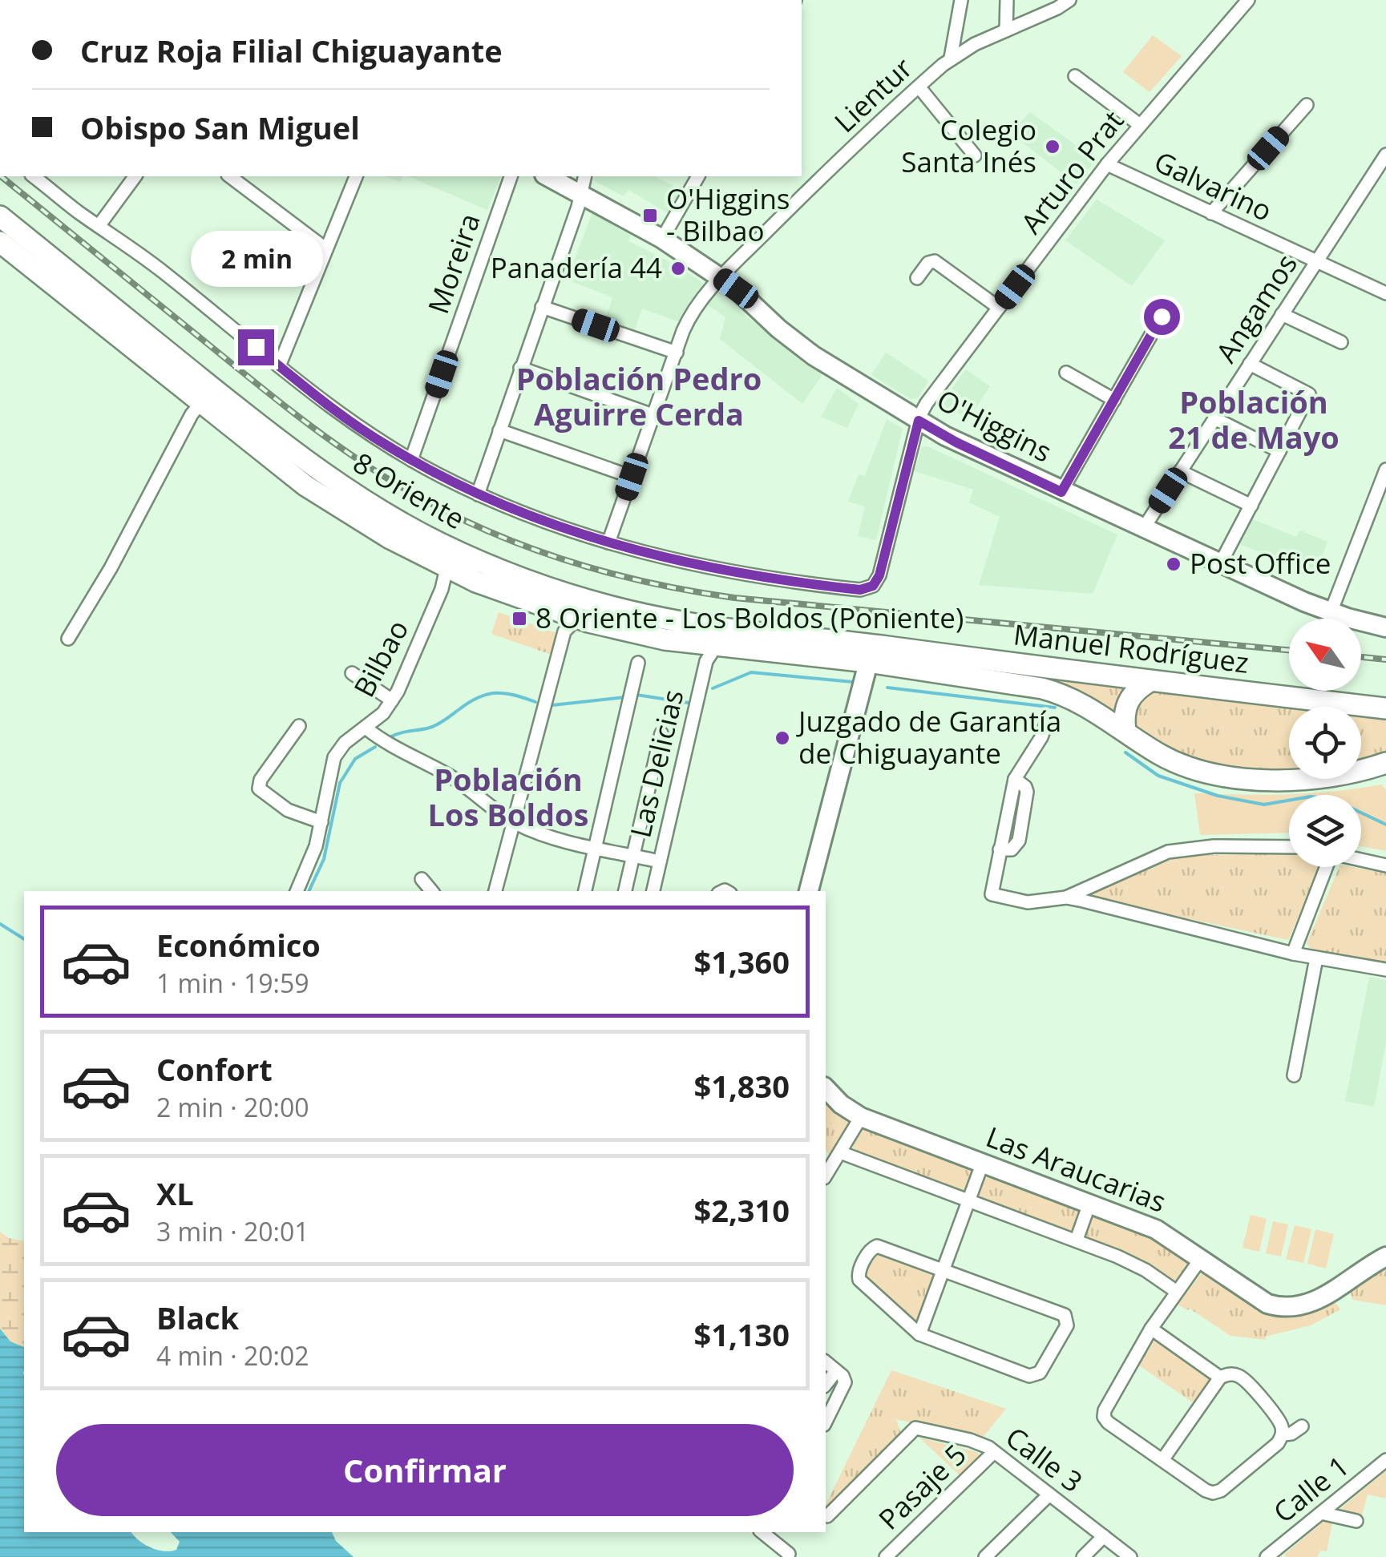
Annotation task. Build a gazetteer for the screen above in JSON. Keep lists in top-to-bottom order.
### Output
{
  "streets": {
    "main road": [
      "O'Higgins",
      "8 Oriente",
      "Manuel Rodríguez",
      "Las Araucarias"
    ],
    "street": [
      "Lientur",
      "Arturo Prat",
      "Galvarino",
      "Moreira",
      "Angamos",
      "Bilbao",
      "Las Delicias",
      "Calle 3",
      "Pasaje 5",
      "Calle 1"
    ]
  },
  "crossings": [
    ["Lientur", "Arturo Prat"],
    ["Lientur", "O'Higgins"],
    ["Arturo Prat", "Galvarino"],
    ["Arturo Prat", "O'Higgins"],
    ["Galvarino", "Angamos"],
    ["Angamos", "O'Higgins"],
    ["8 Oriente", "Manuel Rodríguez"],
    ["8 Oriente", "Bilbao"],
    ["8 Oriente", "Las Delicias"],
    ["Calle 3", "Pasaje 5"]
  ],
  "districts": ["Población Pedro Aguirre Cerda", "Población 21 de Mayo", "Población Los Boldos"],
  "places": {
    "other": [
      "Colegio Santa Inés",
      "Panadería 44",
      "Post Office",
      "Juzgado de Garantía de Chiguayante"
    ],
    "transit": ["O'Higgins - Bilbao", "8 Oriente - Los Boldos (Poniente)"]
  },
  "north": "top left",
  "page": {
    "banner": ["Cruz Roja Filial Chiguayante", "Obispo San Miguel"],
    "bubble": "2 min",
    "list": [
      {
        "name": "Económico",
        "note": "1 min · 19:59",
        "value": "$1,360"
      },
      {
        "name": "Confort",
        "note": "2 min · 20:00",
        "value": "$1,830"
      },
      {
        "name": "XL",
        "note": "3 min · 20:01",
        "value": "$2,310"
      },
      {
        "name": "Black",
        "note": "4 min · 20:02",
        "value": "$1,130"
      }
    ],
    "buttons": "Confirmar"
  }
}
